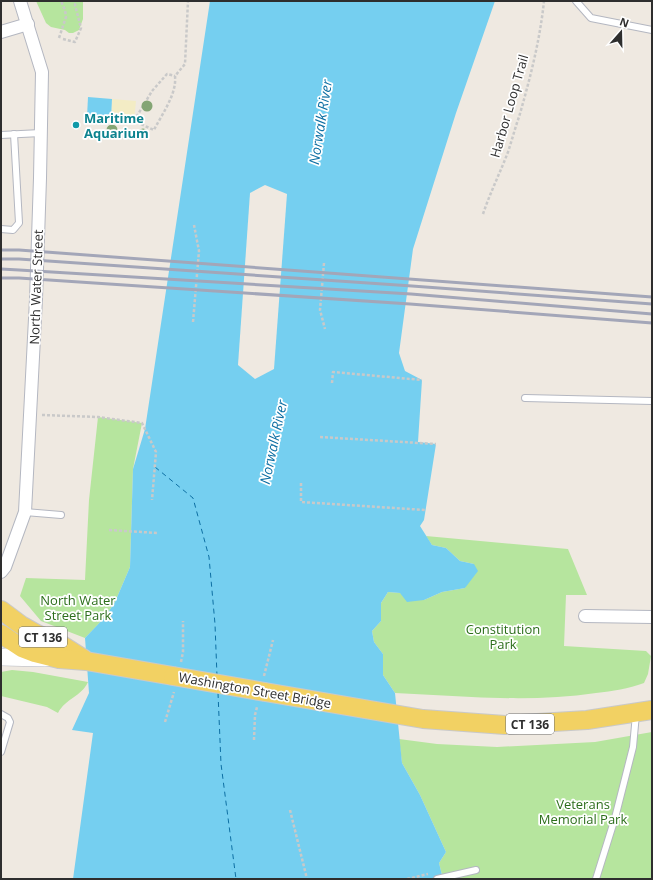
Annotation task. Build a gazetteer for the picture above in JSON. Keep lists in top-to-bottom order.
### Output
{
  "streets": {
    "main road": ["CT 136", "Washington Street Bridge"],
    "street": ["North Water Street"],
    "path": ["Harbor Loop Trail"]
  },
  "crossings": [
    ["CT 136", "Washington Street Bridge"]
  ],
  "water": ["Norwalk River"],
  "parks": ["North Water Street Park", "Constitution Park", "Veterans Memorial Park"],
  "places": ["Maritime Aquarium"],
  "north": "top"
}
